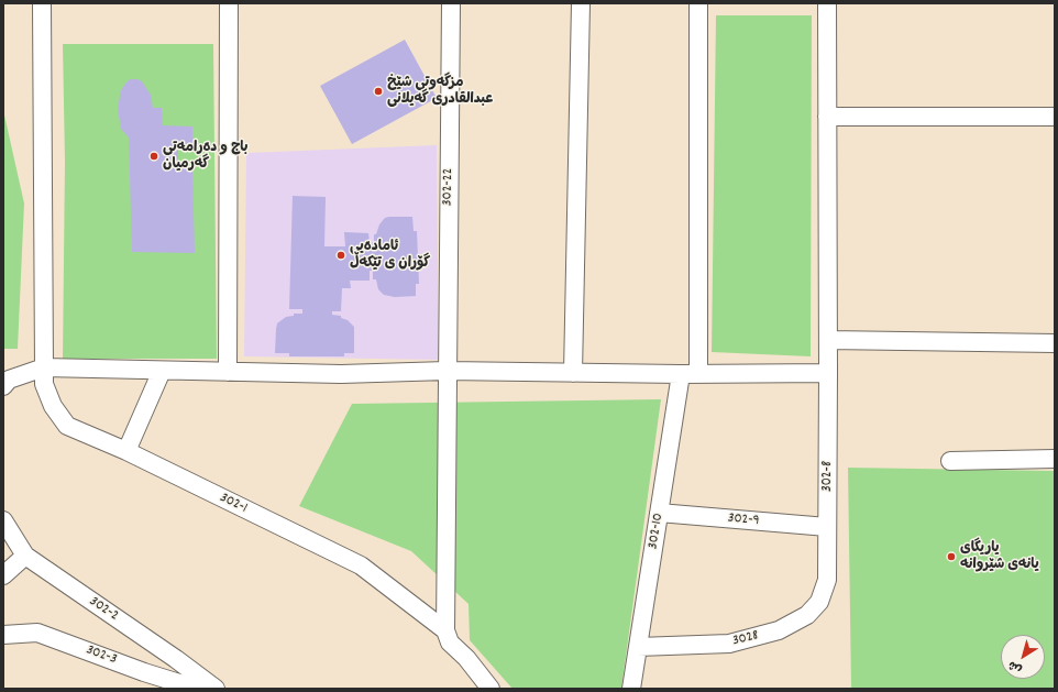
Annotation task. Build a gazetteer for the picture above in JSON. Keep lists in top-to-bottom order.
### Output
{
  "streets": {
    "street": [
      "302-22",
      "302-8",
      "302-1",
      "302-9",
      "302-10",
      "302-2",
      "3028",
      "302-3"
    ]
  },
  "crossings": [
    ["302-22", "302-1"],
    ["302-8", "302-9"],
    ["302-8", "3028"],
    ["302-9", "302-10"],
    ["302-10", "3028"]
  ],
  "places": [
    "مزگەوتی شێخ عبدالقادری گەیلانی",
    "باج و دەرامەتی گەرمیان",
    "ئامادەیی گۆران ی تێکەڵ",
    "یاریگای یانەی شێروانە"
  ],
  "north": "bottom left"
}
